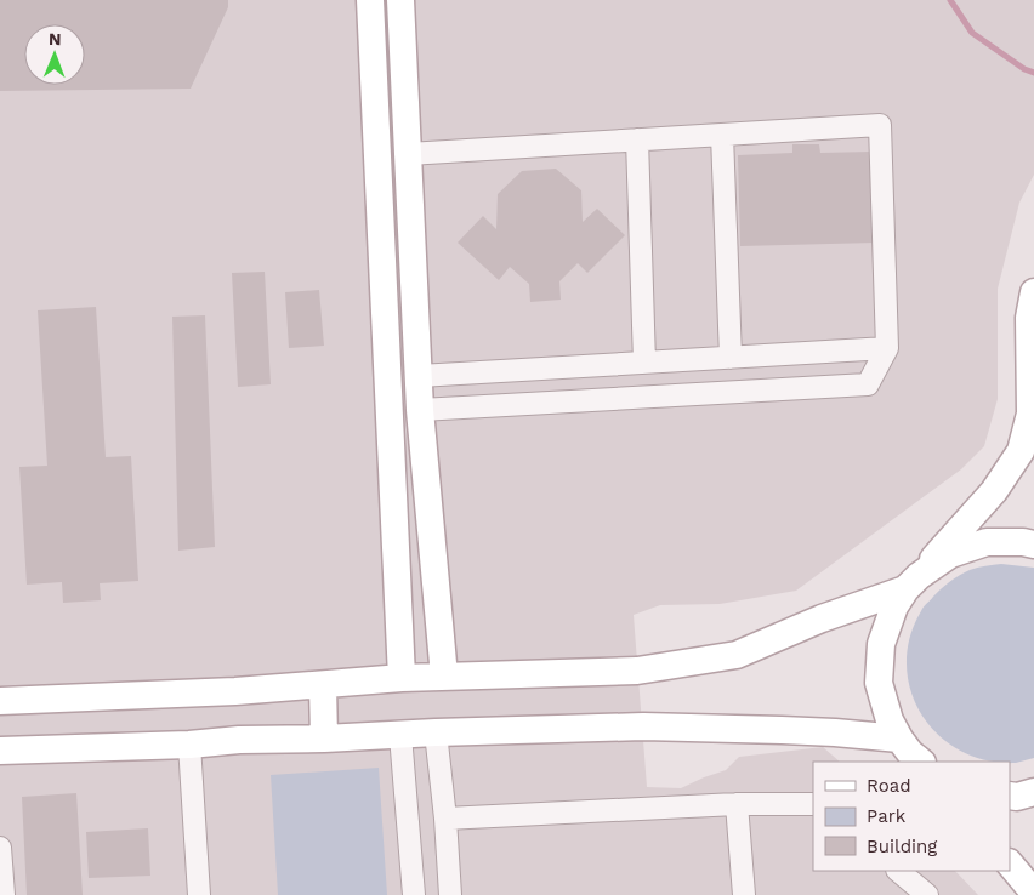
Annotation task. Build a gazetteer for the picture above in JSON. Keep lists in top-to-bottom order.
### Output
{
  "legend": ["Road", "Park", "Building"],
  "north": "top"
}
